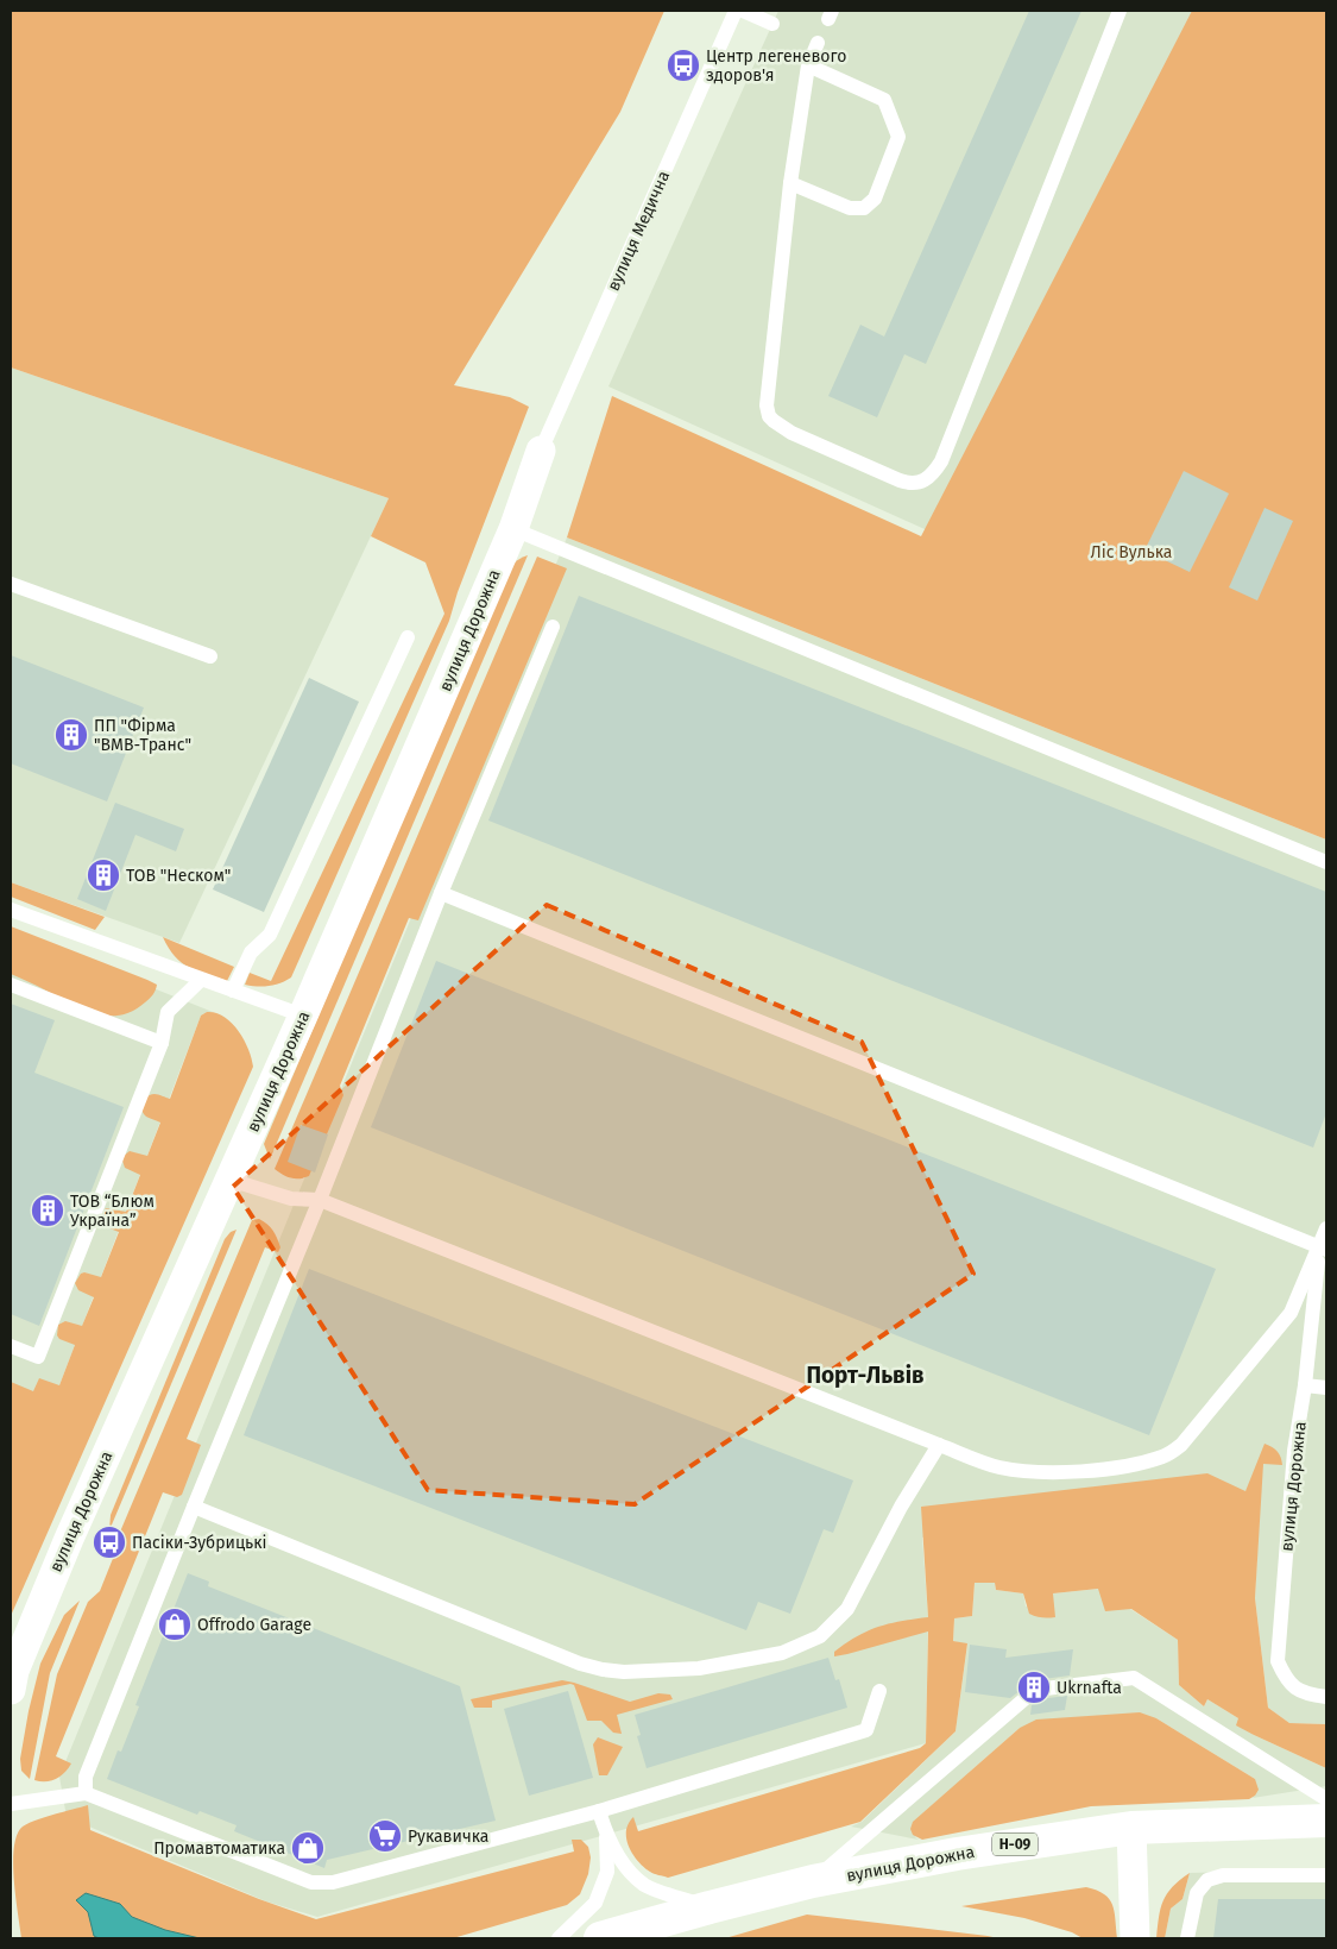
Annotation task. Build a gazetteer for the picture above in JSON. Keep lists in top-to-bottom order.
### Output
{
  "streets": {
    "main road": ["вулиця Дорожна", "Н-09"],
    "lane": ["вулиця Медична"]
  },
  "crossings": [
    ["вулиця Медична", "вулиця Дорожна"]
  ],
  "districts": ["Порт-Львів"],
  "parks": ["Ліс Вулька"],
  "places": {
    "bus stop": ["Центр легеневого здоров'я", "Пасіки-Зубрицькі"],
    "building": [
      "ПП \"Фірма \"ВМВ-Транс\"",
      "ТОВ \"Неском\"",
      "ТОВ “Блюм Україна”",
      "Ukrnafta"
    ],
    "shop": ["Offrodo Garage", "Промавтоматика"],
    "supermarket": ["Рукавичка"]
  }
}
